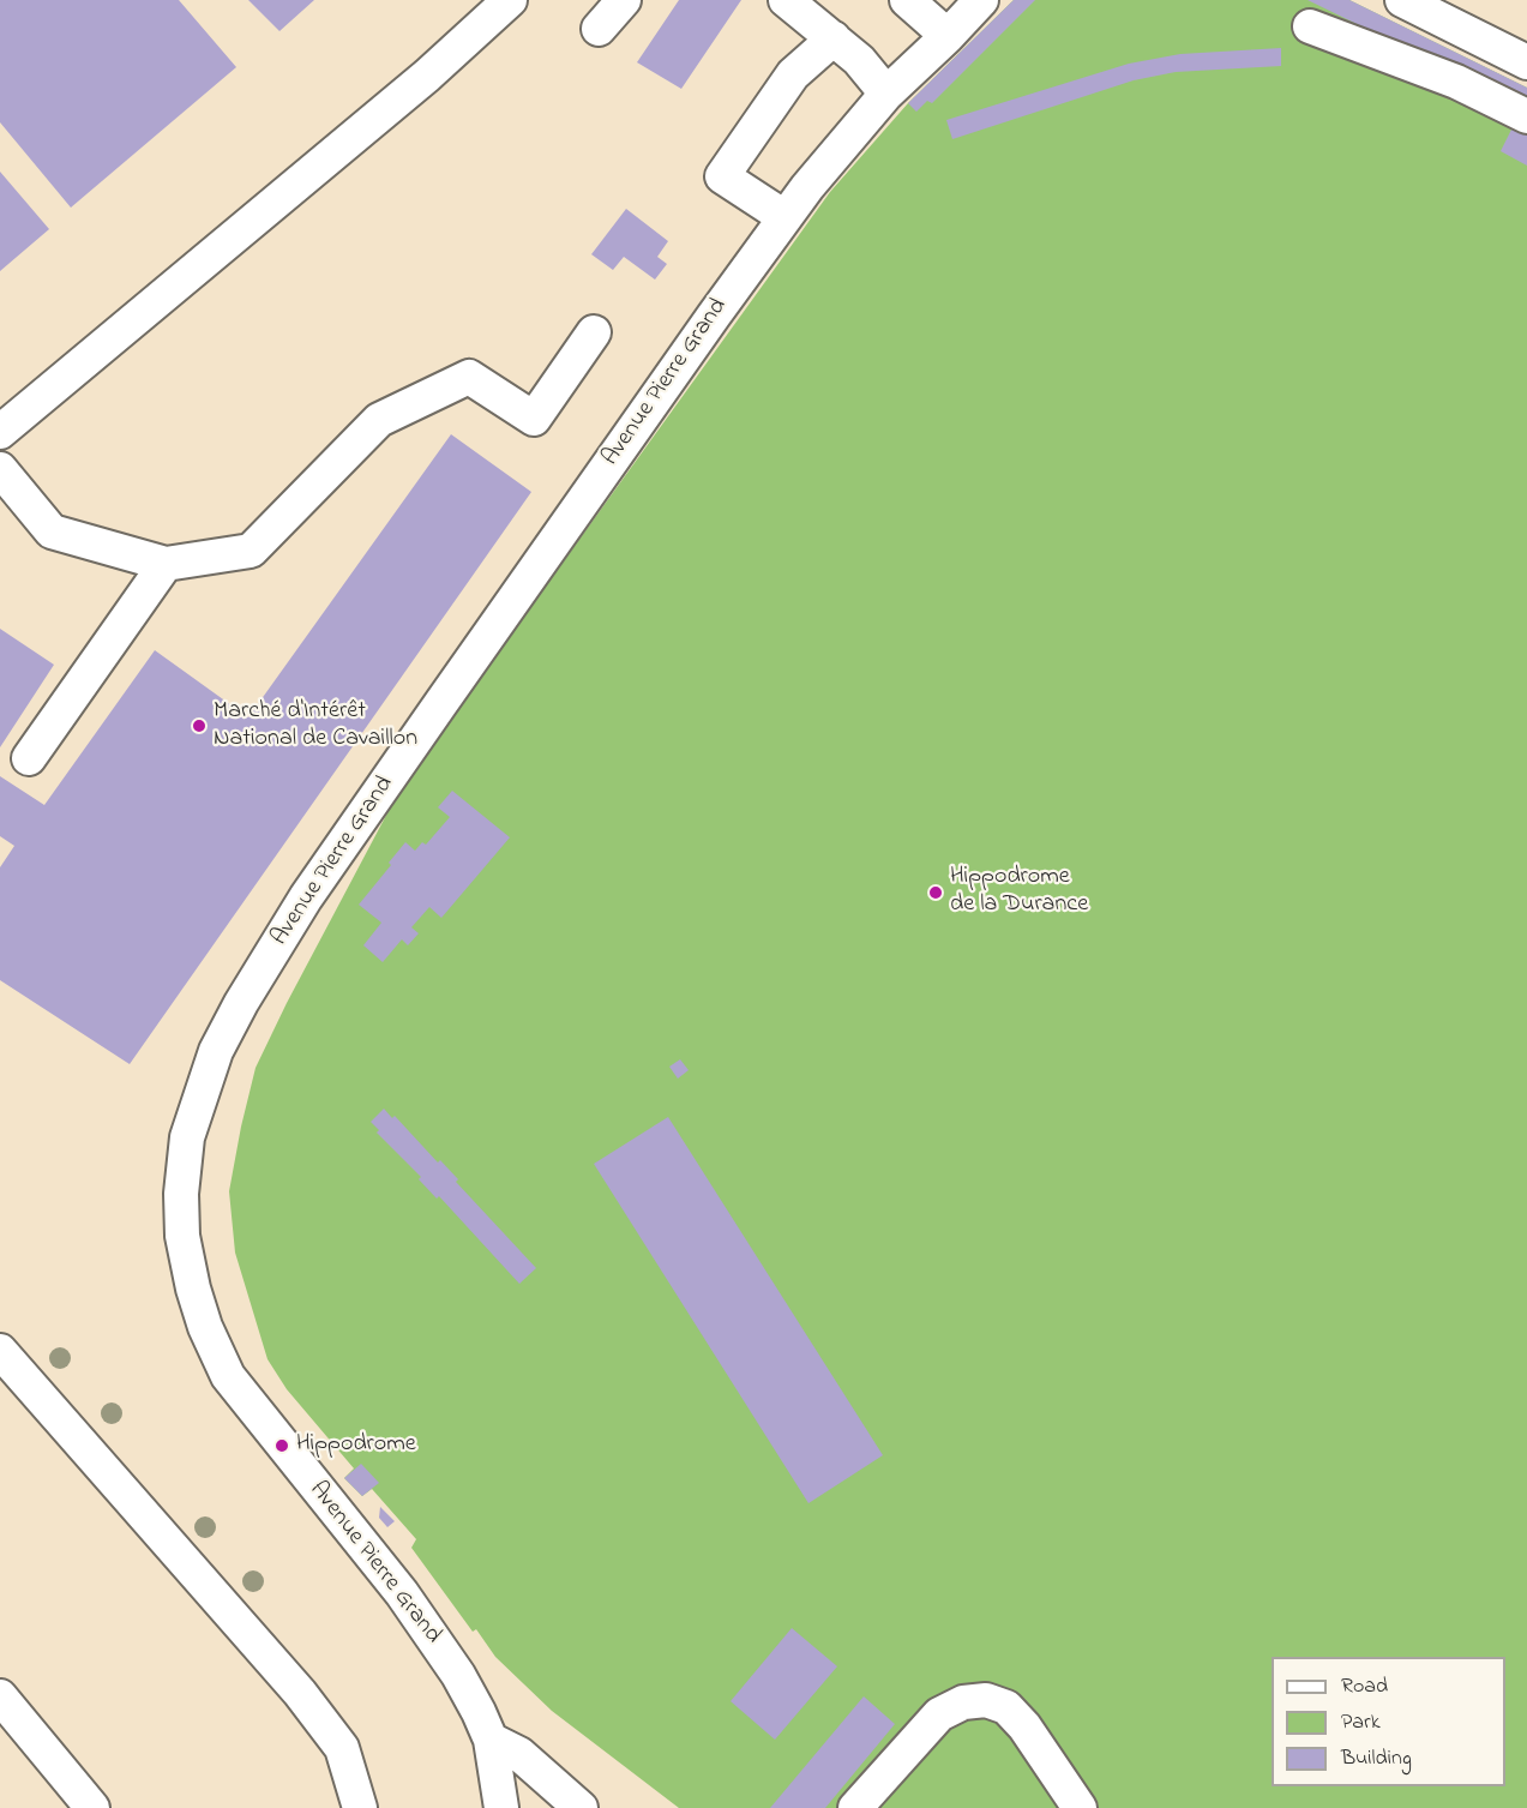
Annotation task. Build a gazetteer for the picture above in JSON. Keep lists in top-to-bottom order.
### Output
{
  "streets": {
    "street": ["Avenue Pierre Grand"]
  },
  "places": ["Marché d'Intérêt National de Cavaillon", "Hippodrome de la Durance", "Hippodrome"],
  "legend": ["Road", "Park", "Building"]
}
